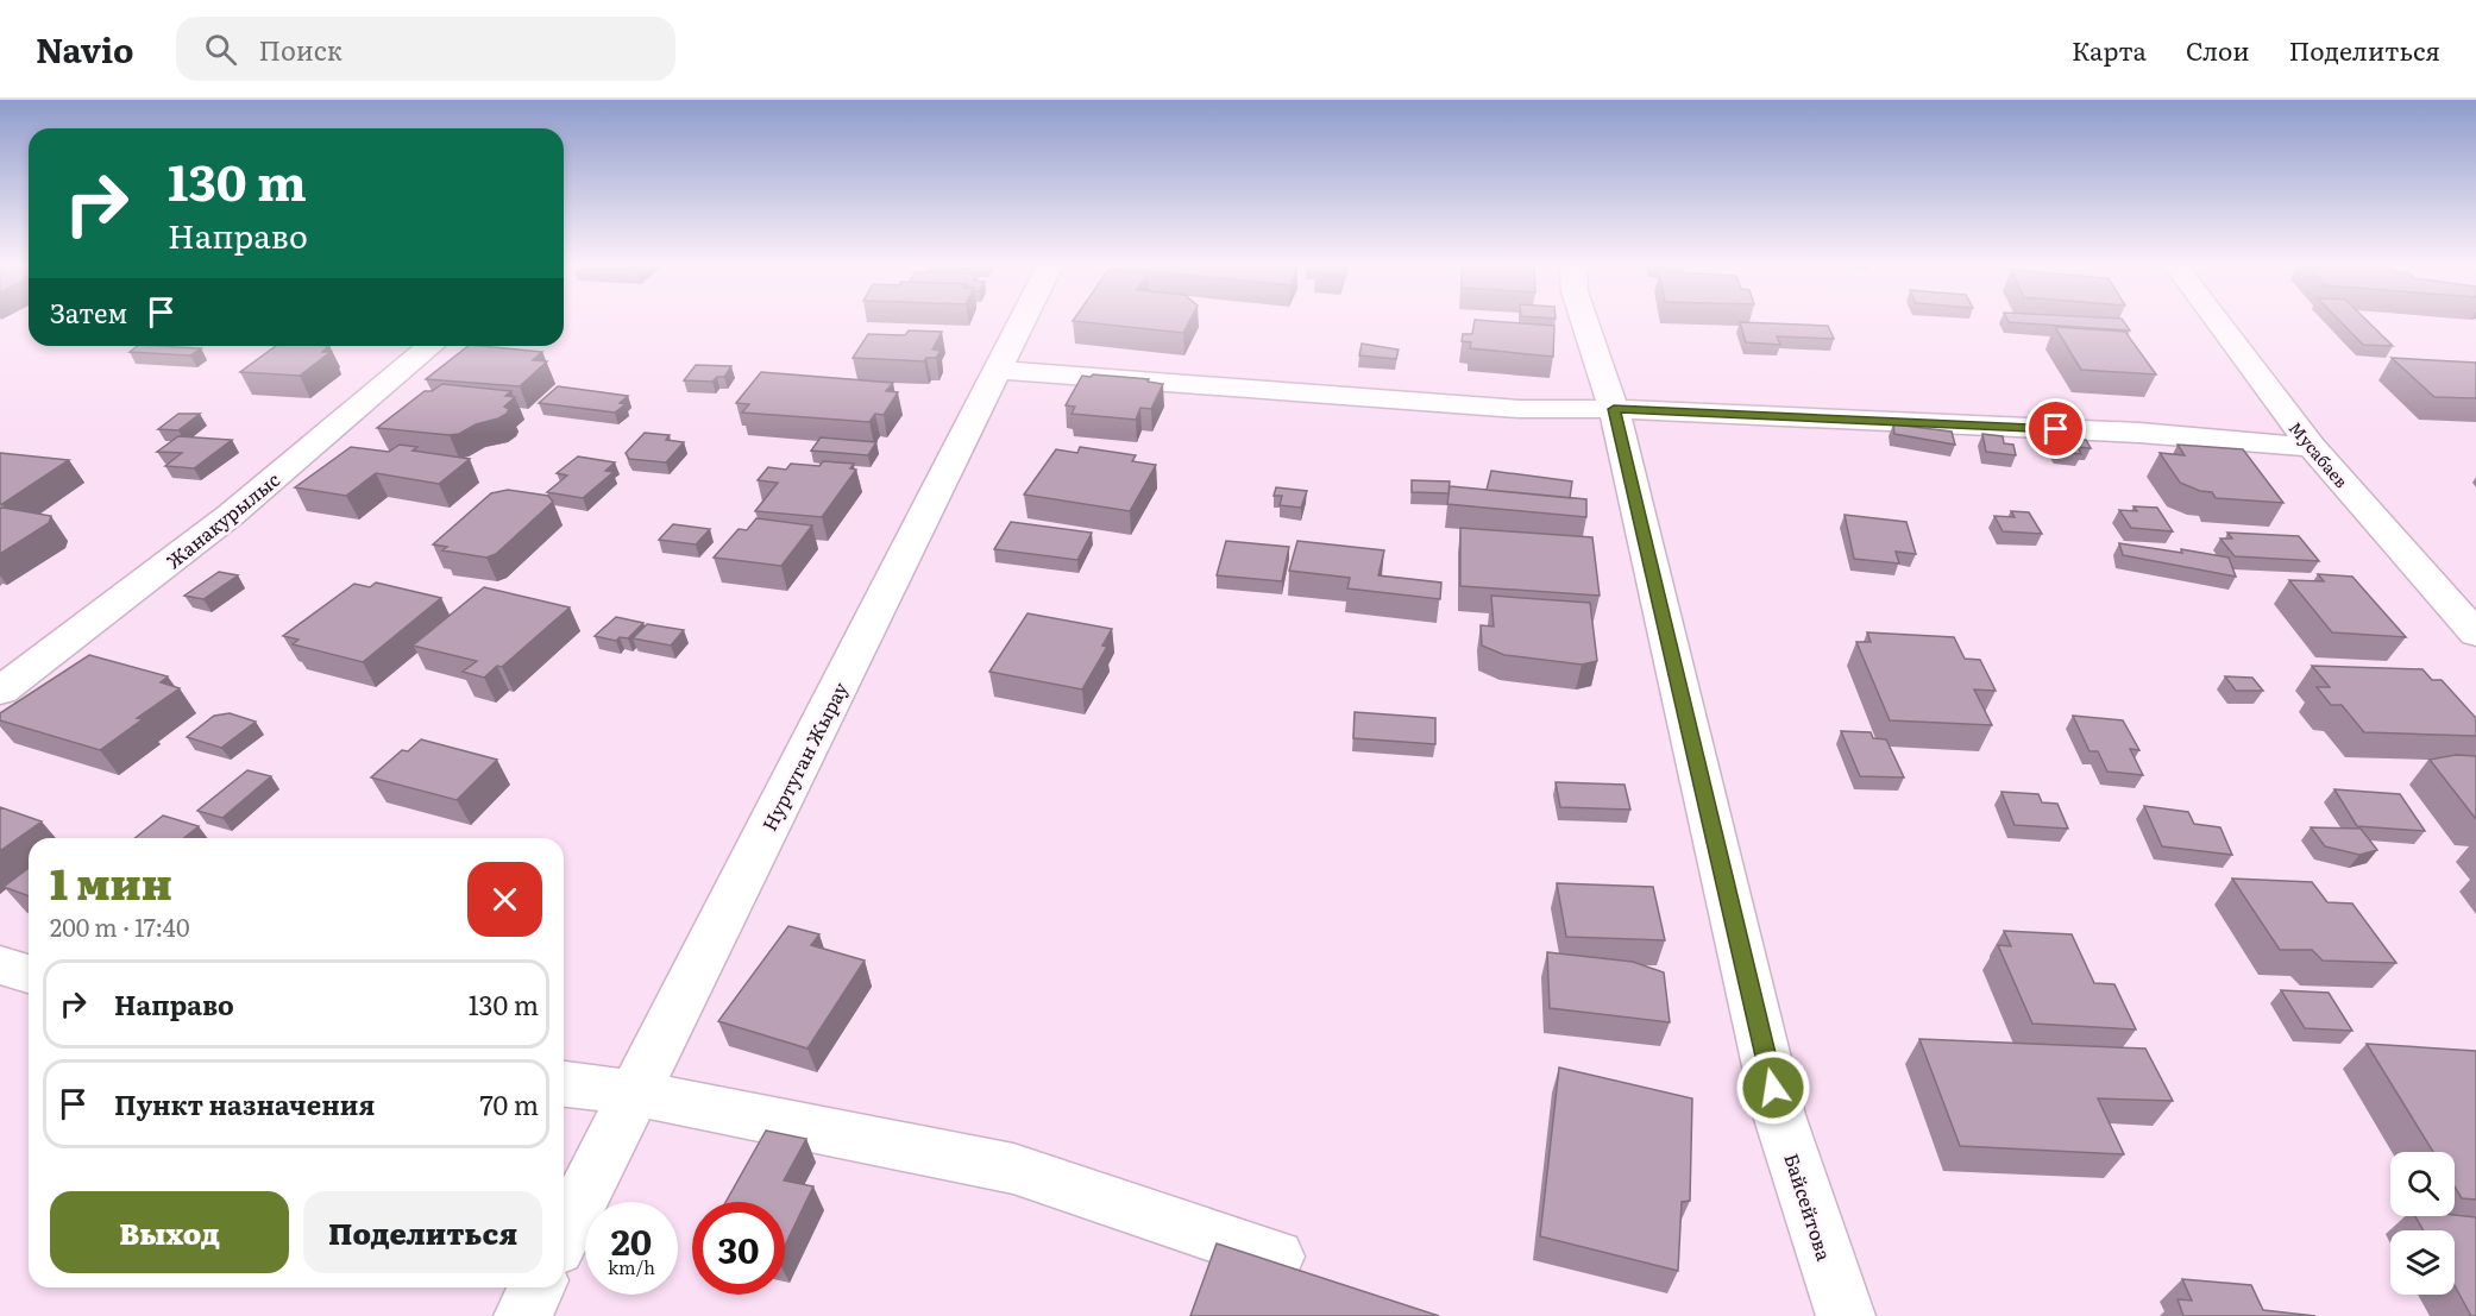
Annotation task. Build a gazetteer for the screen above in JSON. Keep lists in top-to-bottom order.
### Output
{
  "streets": {
    "street": [
      "Мусабаев",
      "Жанакурылыс",
      "Нуртуган Жырау",
      "Байсейтова"
    ]
  },
  "page": {
    "header": "Navio",
    "search": "Поиск",
    "nav": ["Карта", "Слои", "Поделиться"],
    "turn": ["130 m", "Направо"],
    "then": "Затем",
    "heading": ["1 мин", "200 m · 17:40"],
    "list": [
      {
        "name": "Направо",
        "value": "130 m"
      },
      {
        "name": "Пункт назначения",
        "value": "70 m"
      }
    ],
    "buttons": ["Выход", "Поделиться"],
    "speed": "20 km/h",
    "limit": "30"
  }
}
